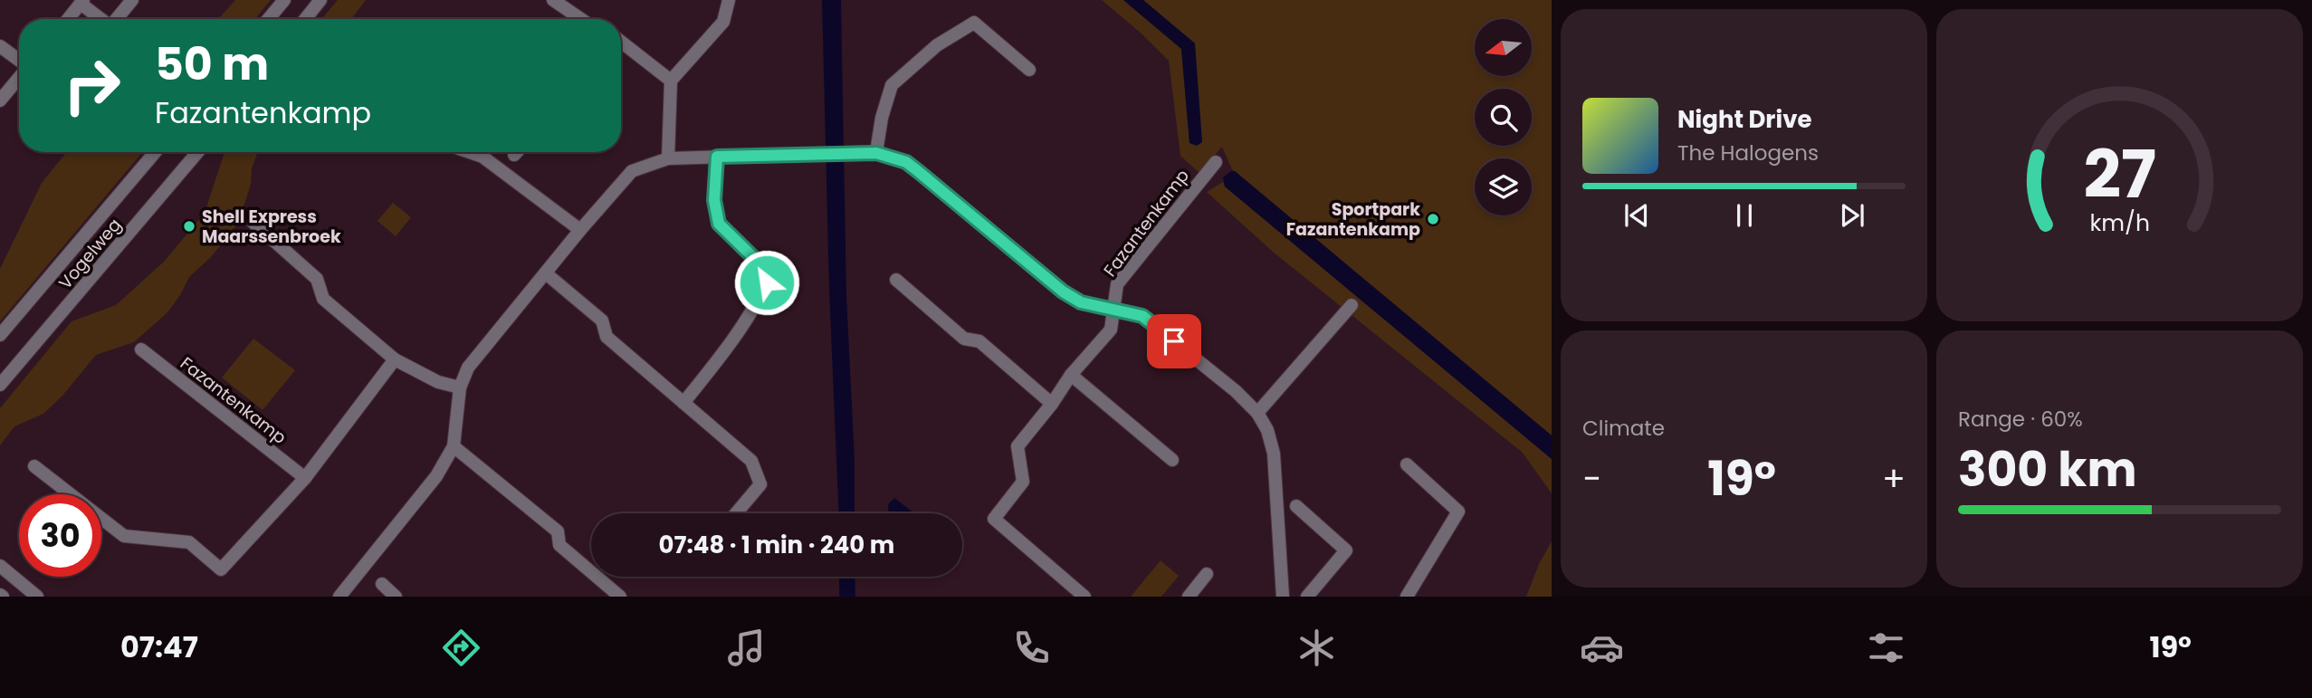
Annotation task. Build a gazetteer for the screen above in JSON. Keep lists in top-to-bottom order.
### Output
{
  "streets": {
    "street": ["Fazantenkamp", "Vogelweg"]
  },
  "places": ["Sportpark Fazantenkamp", "Shell Express Maarssenbroek"],
  "north": "left",
  "page": {
    "turn": ["50 m", "Fazantenkamp"],
    "song": ["Night Drive", "The Halogens"],
    "tile": [
      "Climate",
      ["Range · 60%", "300 km"]
    ],
    "heat": ["−", "19°", "+"],
    "limit": "30",
    "trip": "07:48 · 1 min · 240 m",
    "tabs": ["07:47", "19°"],
    "gauge": ["27", "km/h"]
  }
}
